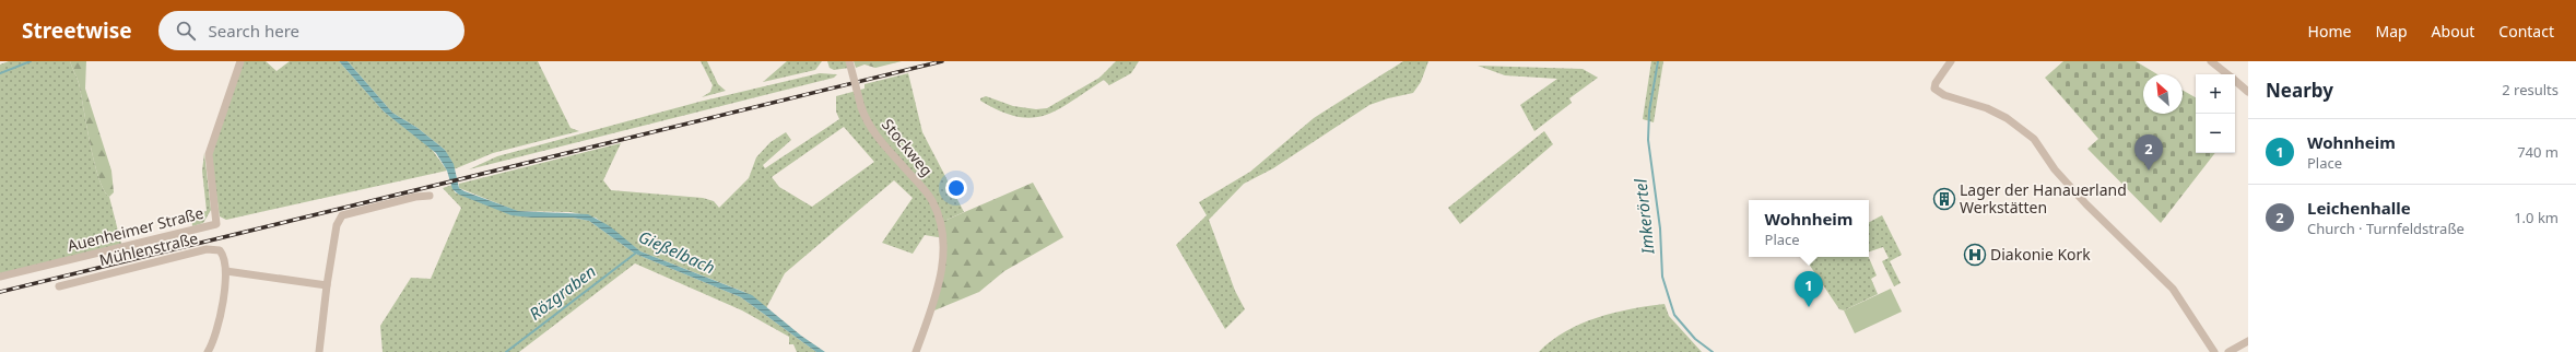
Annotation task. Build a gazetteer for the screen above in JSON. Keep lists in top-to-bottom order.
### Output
{
  "streets": {
    "street": ["Stockweg", "Auenheimer Straße", "Mühlenstraße"]
  },
  "water": ["Imkerörtel", "Gießelbach", "Rözgraben"],
  "places": {
    "building": ["Lager der Hanauerland Werkstätten"],
    "hospital": ["Diakonie Kork"]
  },
  "north": "top left",
  "page": {
    "header": "Streetwise",
    "search": "Search here",
    "nav": [
      "Home",
      "Map",
      "About",
      "Contact"
    ],
    "heading": ["Nearby", "2 results"],
    "map_buttons": ["+", "−"],
    "list": [
      {
        "mark": "1",
        "name": "Wohnheim",
        "note": "Place",
        "value": "740 m"
      },
      {
        "mark": "2",
        "name": "Leichenhalle",
        "note": "Church · Turnfeldstraße",
        "value": "1.0 km"
      }
    ],
    "pins": ["2", "1"],
    "popup": ["Wohnheim", "Place"]
  }
}
